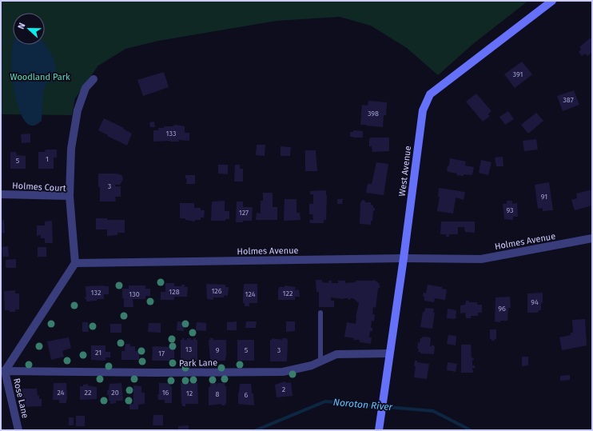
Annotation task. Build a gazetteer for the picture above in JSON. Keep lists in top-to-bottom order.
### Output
{
  "streets": {
    "main road": ["West Avenue"],
    "street": [
      "Holmes Court",
      "Holmes Avenue",
      "Park Lane",
      "Rose Lane"
    ]
  },
  "crossings": [
    ["West Avenue", "Holmes Avenue"],
    ["West Avenue", "Park Lane"],
    ["Holmes Court", "Holmes Avenue"],
    ["Park Lane", "Rose Lane"]
  ],
  "water": ["Noroton River"],
  "parks": ["Woodland Park"],
  "house_numbers": [
    "391",
    "387",
    "398",
    "133",
    "1",
    "5",
    "3",
    "91",
    "93",
    "127",
    "126",
    "128",
    "132",
    "122",
    "130",
    "124",
    "94",
    "96",
    "13",
    "9",
    "5",
    "3",
    "21",
    "17",
    "2",
    "24",
    "22",
    "20",
    "16",
    "12",
    "8",
    "6"
  ],
  "north": "left"
}
